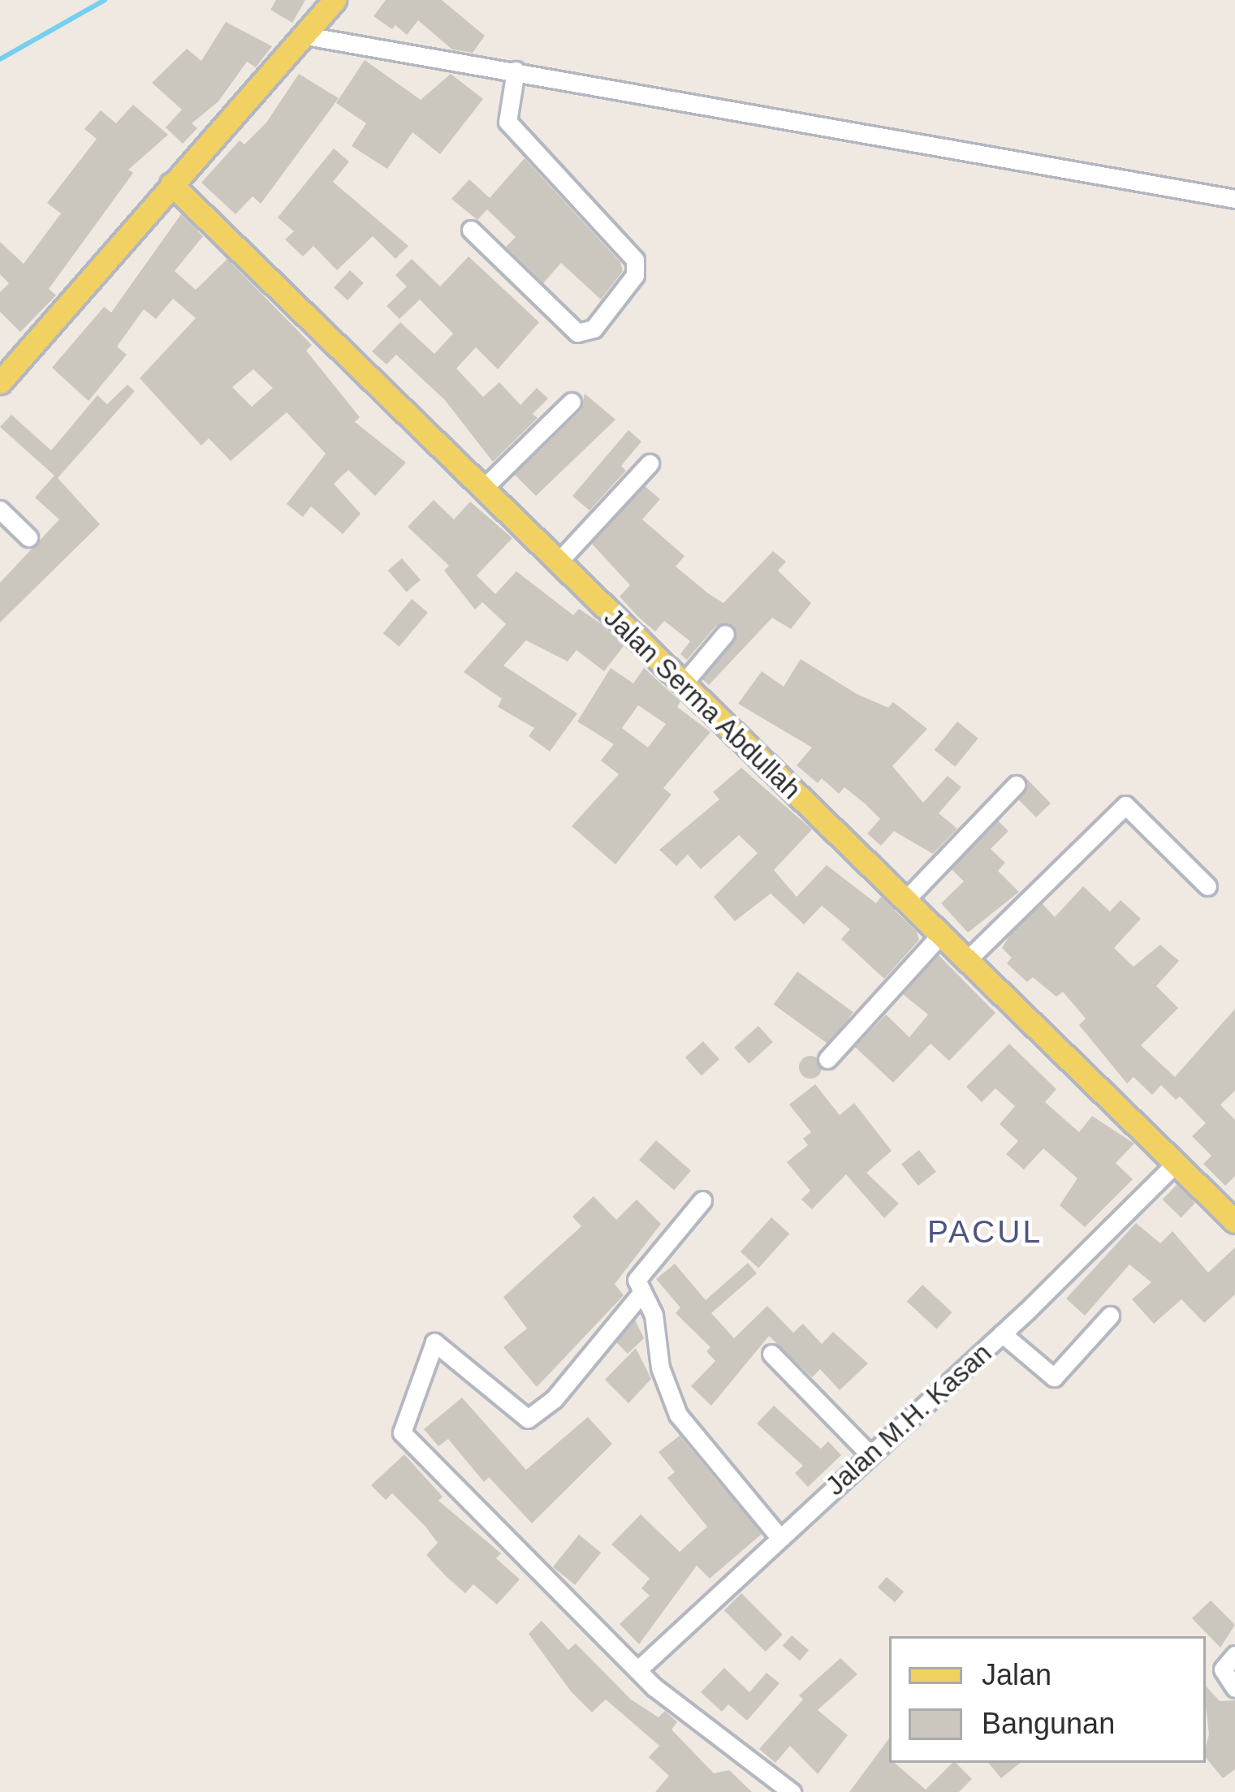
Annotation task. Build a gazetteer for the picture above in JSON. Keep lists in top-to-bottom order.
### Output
{
  "streets": {
    "main road": ["Jalan Serma Abdullah"],
    "street": ["Jalan M.H. Kasan"]
  },
  "crossings": [
    ["Jalan Serma Abdullah", "Jalan M.H. Kasan"]
  ],
  "districts": ["PACUL"],
  "legend": ["Jalan", "Bangunan"]
}
